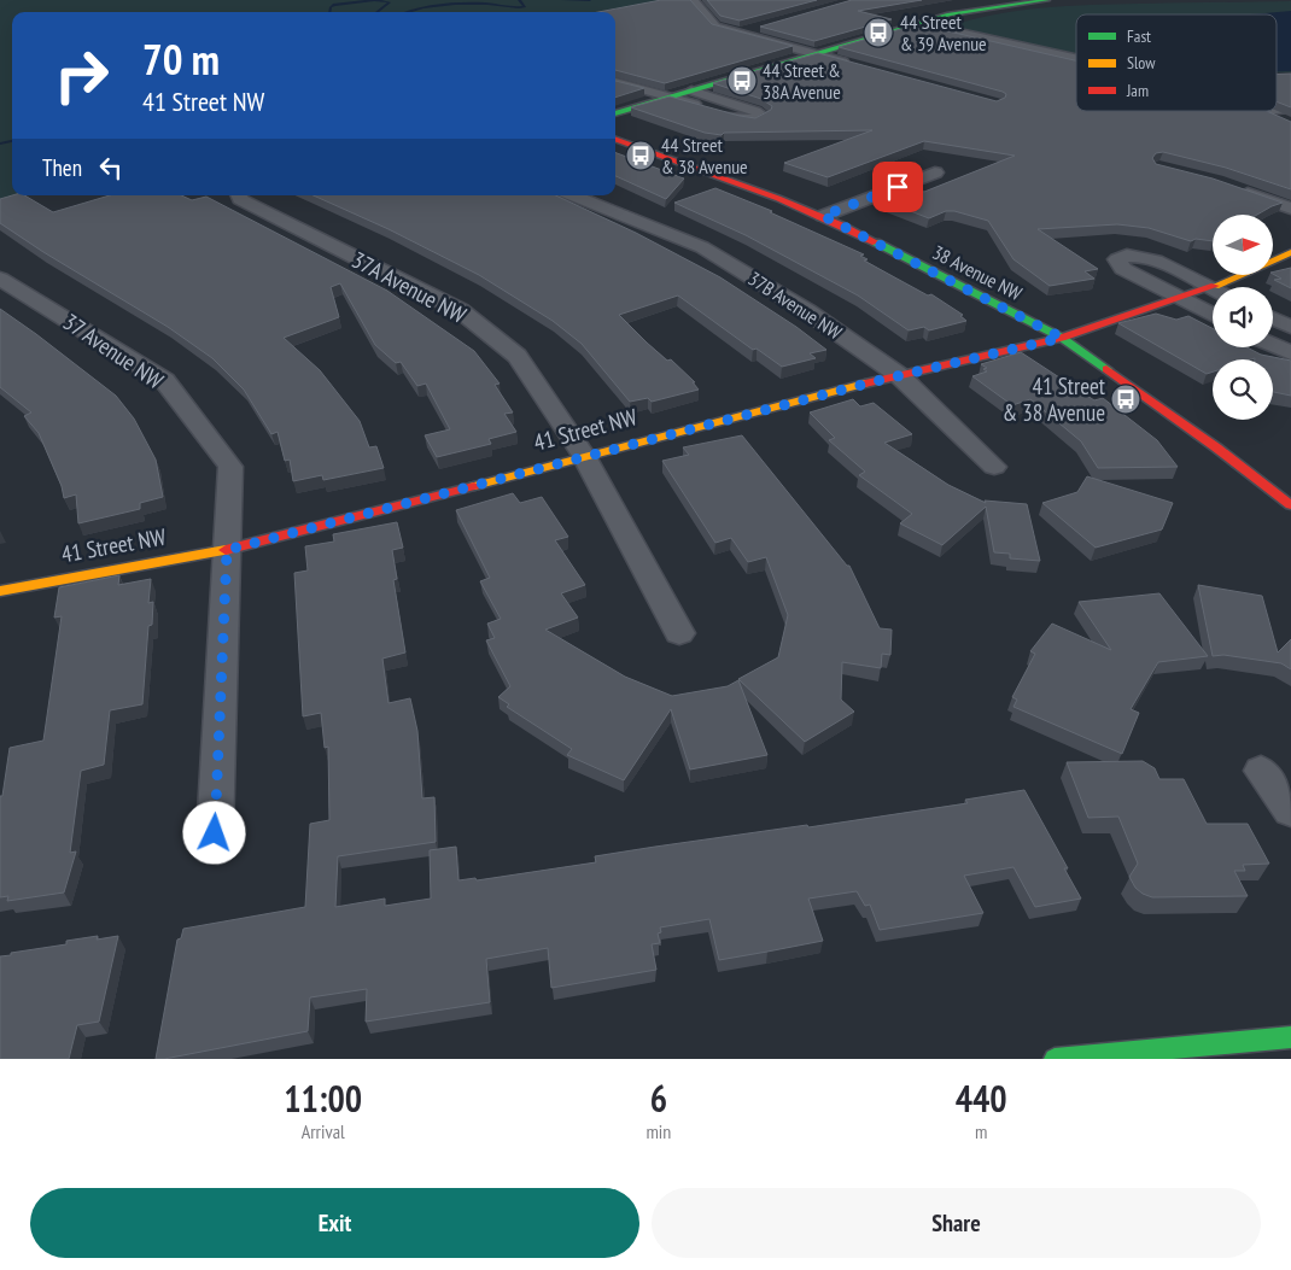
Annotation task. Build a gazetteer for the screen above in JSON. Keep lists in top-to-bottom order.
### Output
{
  "streets": {
    "street": [
      "38 Avenue NW",
      "37A Avenue NW",
      "37B Avenue NW",
      "37 Avenue NW",
      "41 Street NW"
    ]
  },
  "crossings": [
    ["38 Avenue NW", "41 Street NW"],
    ["37A Avenue NW", "41 Street NW"],
    ["37B Avenue NW", "41 Street NW"],
    ["37 Avenue NW", "41 Street NW"]
  ],
  "places": {
    "bus stop": [
      "44 Street & 39 Avenue",
      "44 Street & 38A Avenue",
      "44 Street & 38 Avenue",
      "41 Street & 38 Avenue"
    ]
  },
  "legend": ["Fast", "Slow", "Jam"],
  "north": "right",
  "page": {
    "turn": ["70 m", "41 Street NW"],
    "then": "Then",
    "eta": [
      "11:00",
      "Arrival",
      "6",
      "min",
      "440",
      "m"
    ],
    "buttons": ["Exit", "Share"]
  }
}
